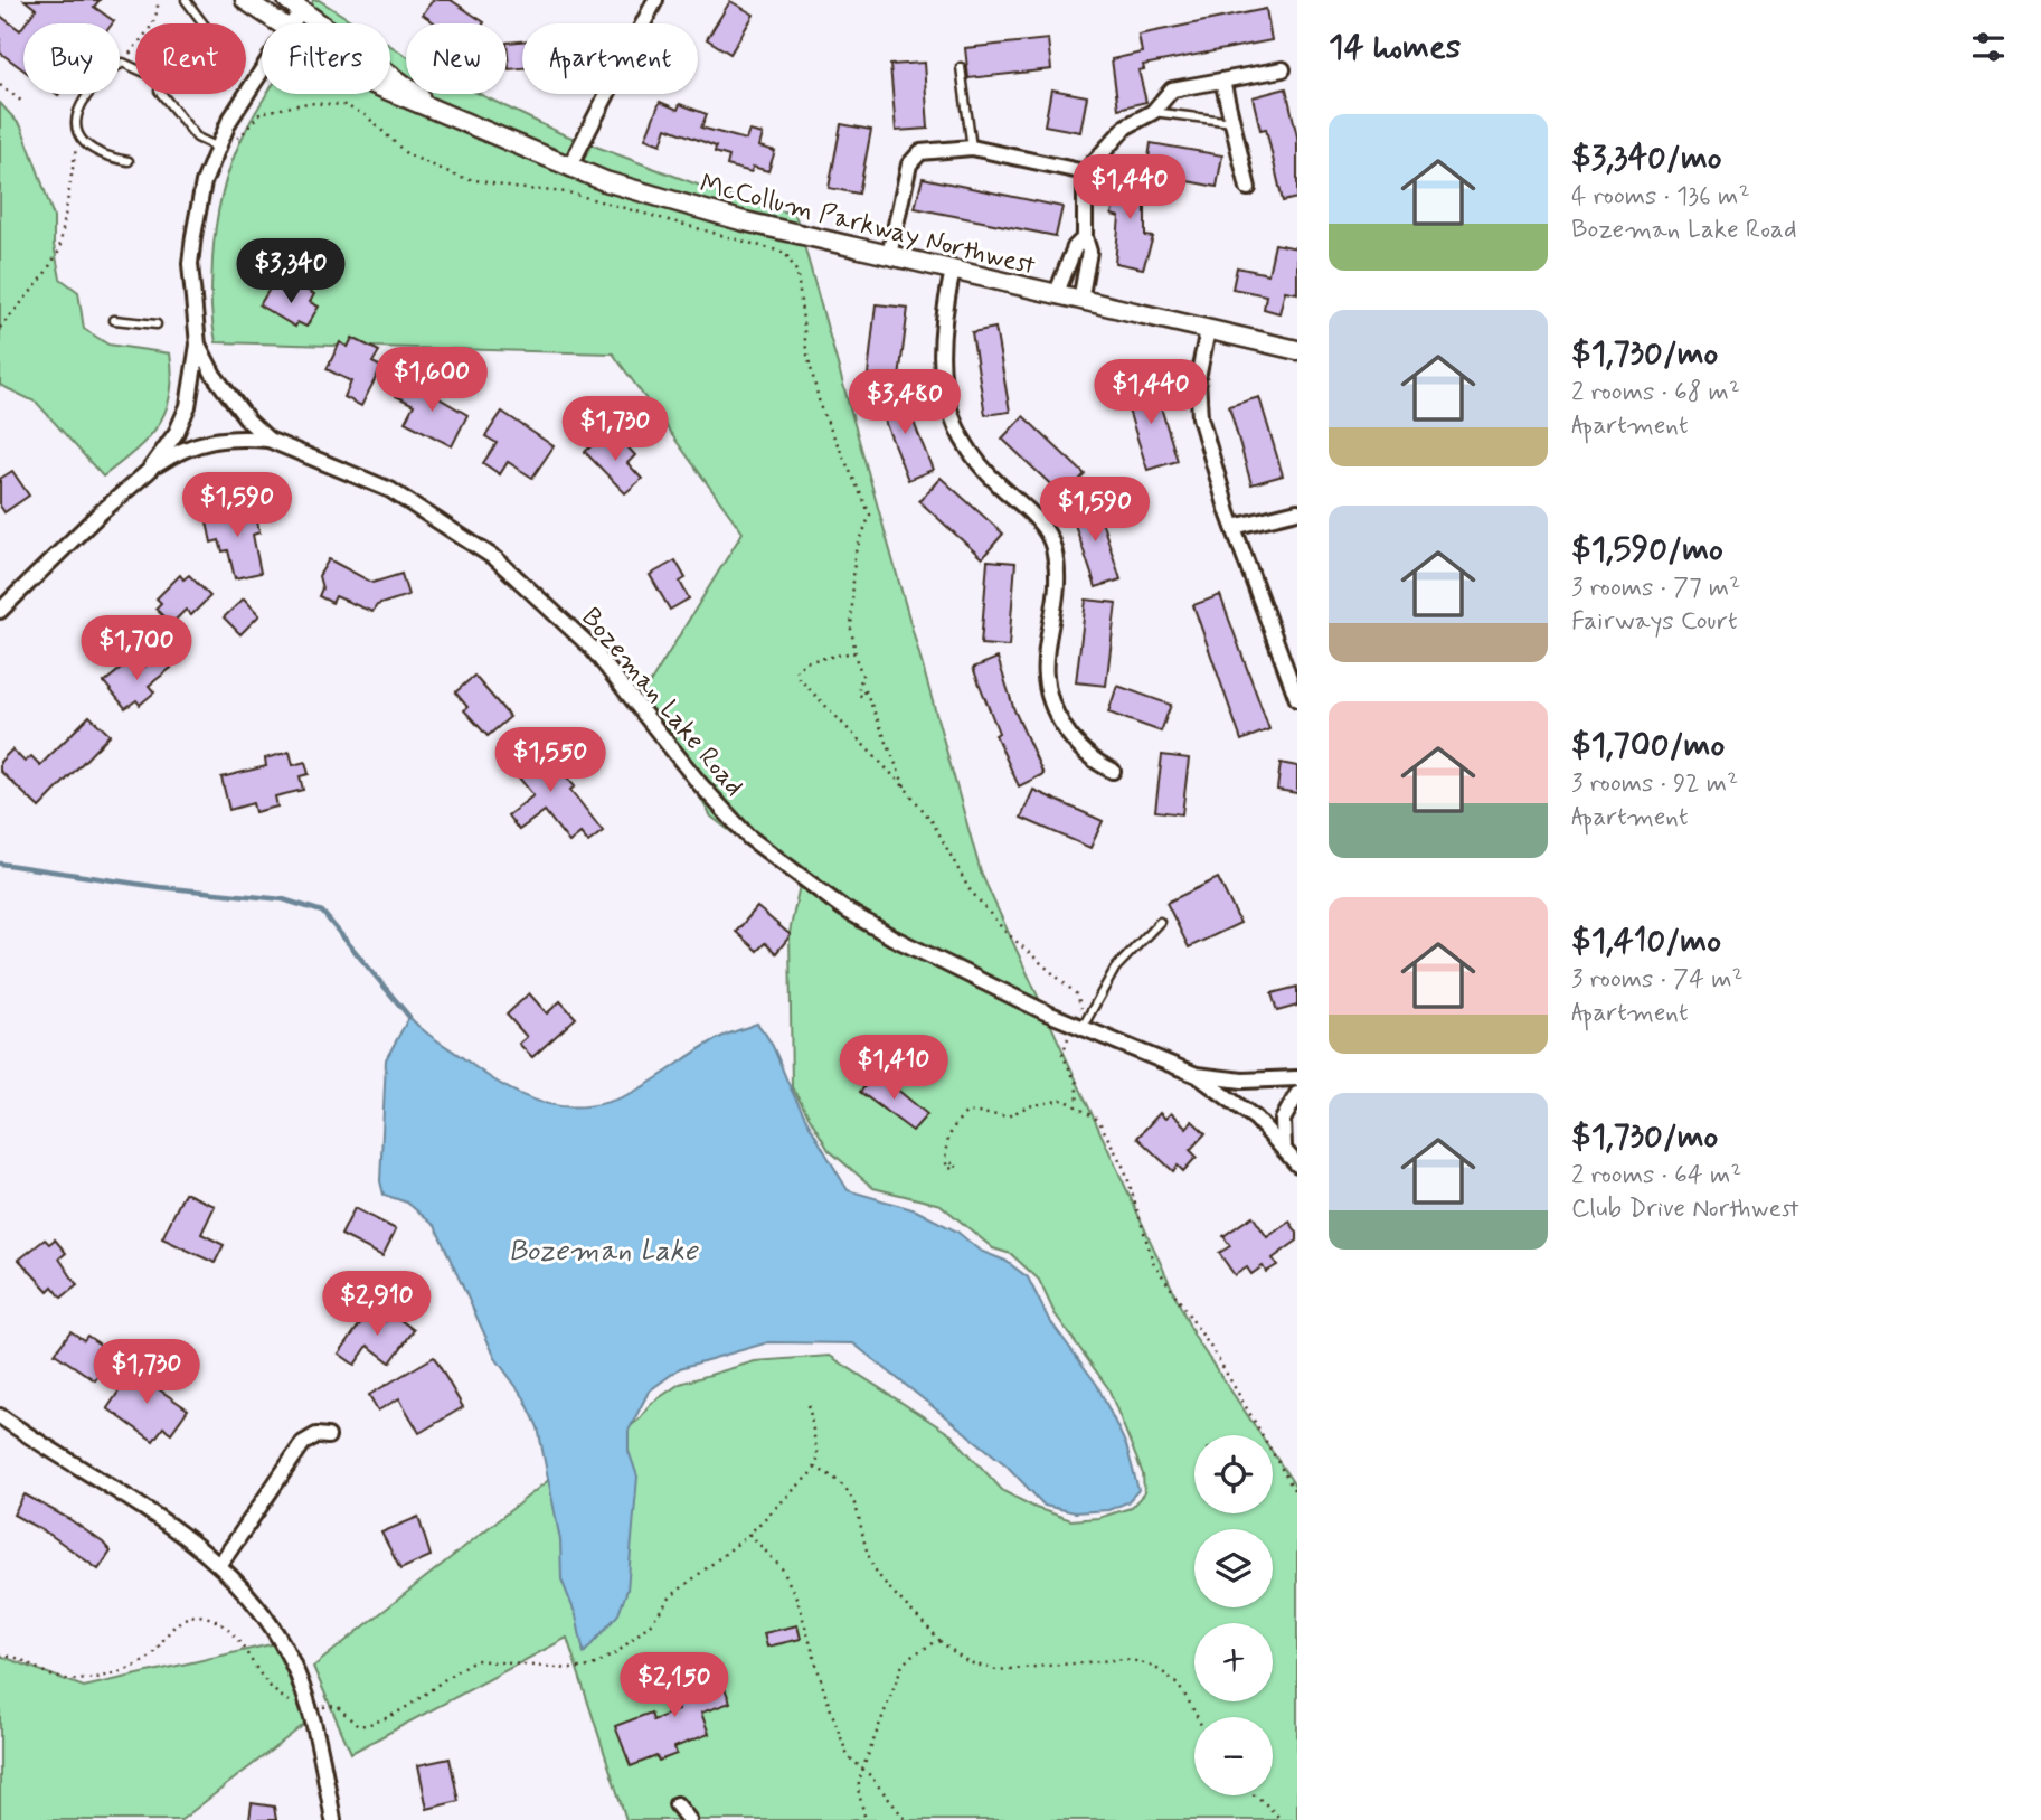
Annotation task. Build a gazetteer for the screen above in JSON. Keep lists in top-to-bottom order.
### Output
{
  "streets": {
    "street": ["McCollum Parkway Northwest", "Bozeman Lake Road"]
  },
  "crossings": [
    ["McCollum Parkway Northwest", "Bozeman Lake Road"]
  ],
  "water": ["Bozeman Lake"],
  "page": {
    "heading": "14 homes",
    "chip": [
      "Buy",
      "Rent",
      "Filters",
      "New",
      "Apartment"
    ],
    "list": [
      {
        "name": "$3,340/mo",
        "note": "4 rooms · 136 m² · Bozeman Lake Road"
      },
      {
        "name": "$1,730/mo",
        "note": "2 rooms · 68 m² · Apartment"
      },
      {
        "name": "$1,590/mo",
        "note": "3 rooms · 77 m² · Fairways Court"
      },
      {
        "name": "$1,700/mo",
        "note": "3 rooms · 92 m² · Apartment"
      },
      {
        "name": "$1,410/mo",
        "note": "3 rooms · 74 m² · Apartment"
      },
      {
        "name": "$1,730/mo",
        "note": "2 rooms · 64 m² · Club Drive Northwest"
      }
    ],
    "price": [
      "$1,440",
      "$3,340",
      "$1,600",
      "$1,440",
      "$3,480",
      "$1,730",
      "$1,590",
      "$1,590",
      "$1,700",
      "$1,550",
      "$1,410",
      "$2,910",
      "$1,730",
      "$2,150"
    ],
    "map_buttons": ["+", "−"]
  }
}
